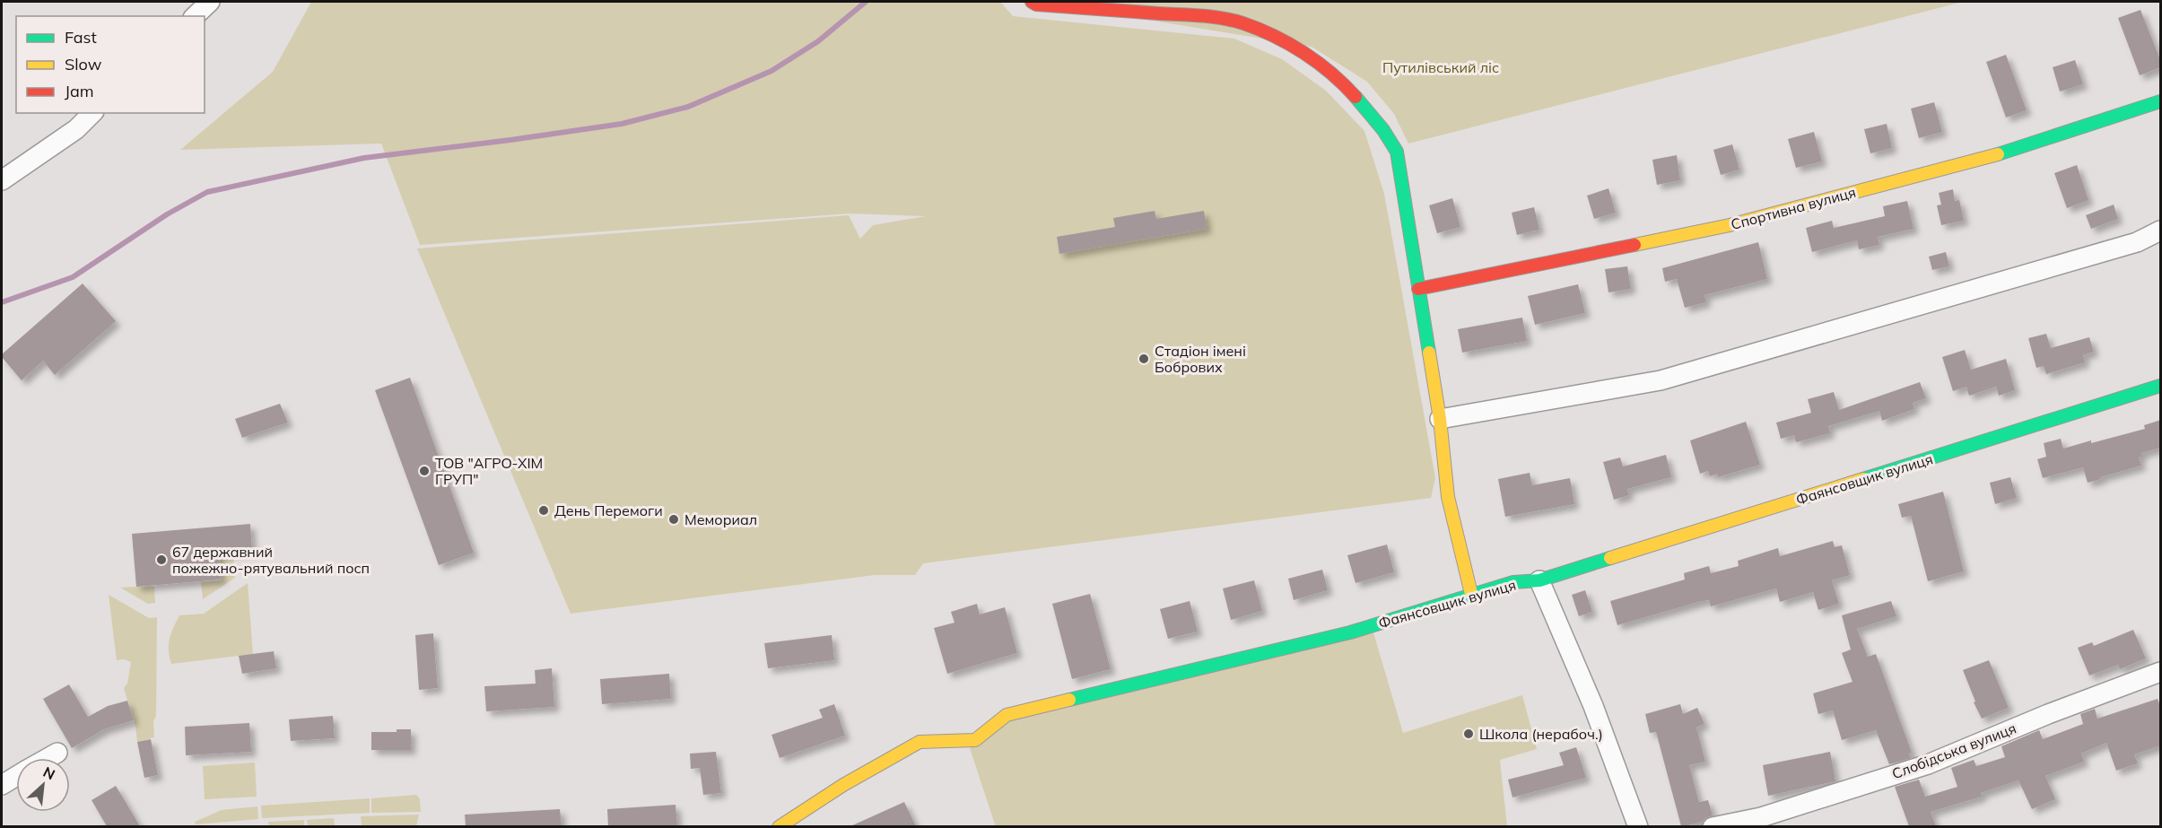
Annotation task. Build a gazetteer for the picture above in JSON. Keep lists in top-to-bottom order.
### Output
{
  "streets": {
    "street": ["Спортивна вулиця", "Фаянсовщик вулиця", "Слобідська вулиця"]
  },
  "parks": ["Путилівський ліс"],
  "places": [
    "Стадіон імені Бобрових",
    "ТОВ \"АГРО-ХІМ ГРУП\"",
    "День Перемоги",
    "Мемориал",
    "67 державний пожежно-рятувальний посп",
    "Школа (нерабоч.)"
  ],
  "legend": ["Fast", "Slow", "Jam"],
  "north": "top right"
}
